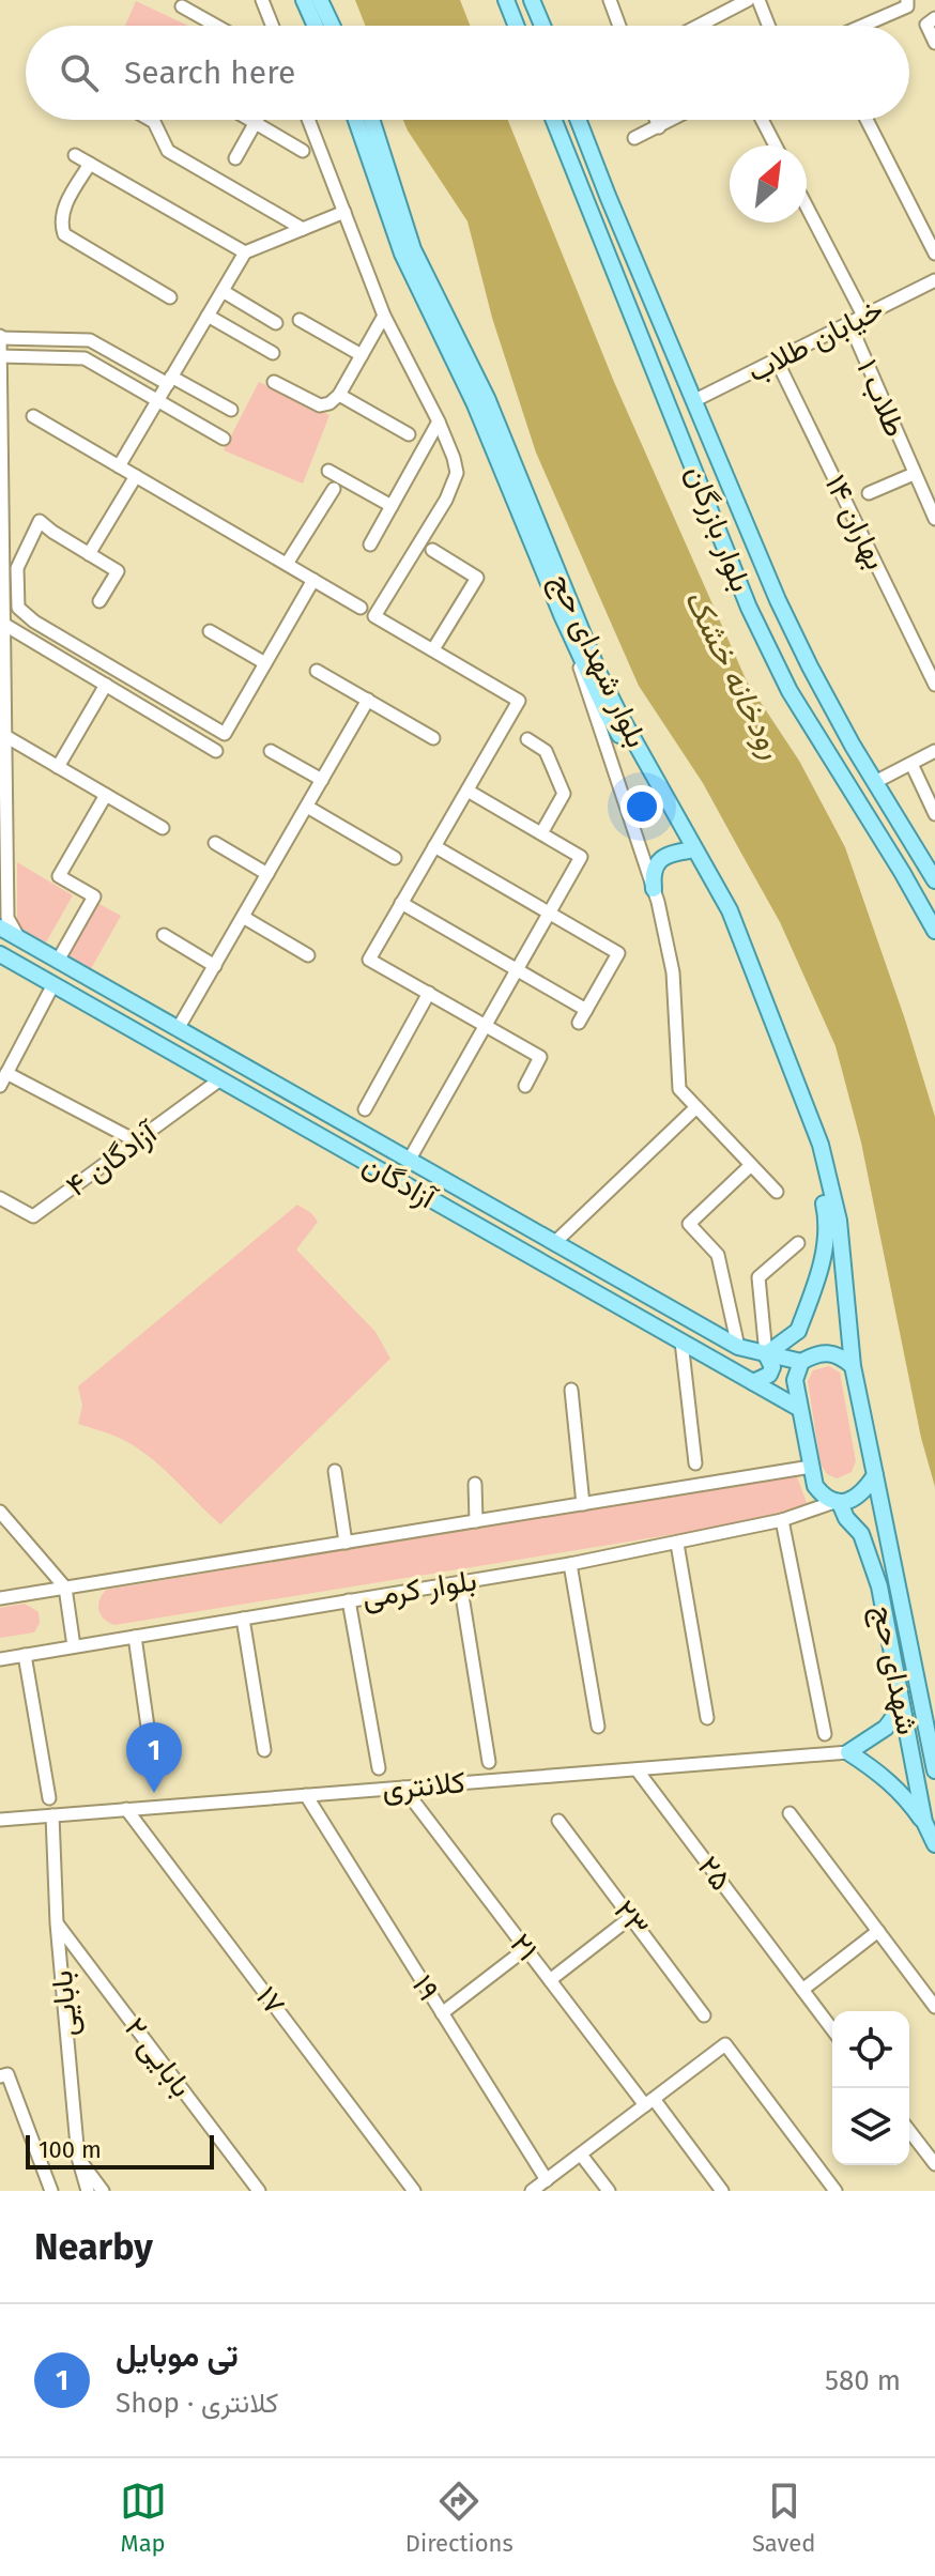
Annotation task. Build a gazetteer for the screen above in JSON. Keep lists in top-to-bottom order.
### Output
{
  "streets": {
    "main road": [
      "بلوار بازرگان",
      "بلوار شهدای حج",
      "آزادگان",
      "شهدای حج"
    ],
    "street": [
      "خیابان طلاب",
      "طلاب ۱",
      "بهاران ۱۴",
      "آزادگان ۴",
      "بلوار کرمی",
      "کلانتری",
      "۲۵",
      "۲۳",
      "۲۱",
      "۱۹",
      "۱۷",
      "بابایی",
      "بابایی ۲"
    ]
  },
  "crossings": [
    ["خیابان طلاب", "طلاب ۱"],
    ["خیابان طلاب", "بهاران ۱۴"],
    ["خیابان طلاب", "بلوار بازرگان"],
    ["بلوار شهدای حج", "آزادگان"],
    ["بلوار شهدای حج", "شهدای حج"],
    ["آزادگان ۴", "آزادگان"],
    ["آزادگان", "شهدای حج"],
    ["بلوار کرمی", "شهدای حج"],
    ["کلانتری", "۲۵"],
    ["کلانتری", "۲۱"],
    ["کلانتری", "۱۹"],
    ["کلانتری", "۱۷"],
    ["کلانتری", "بابایی"],
    ["بابایی", "بابایی ۲"]
  ],
  "water": ["رودخانه خشک"],
  "scale_bar": "100 m",
  "north": "top right",
  "page": {
    "search": "Search here",
    "pins": "1",
    "scale": "100 m",
    "heading": "Nearby",
    "list": [
      {
        "mark": "1",
        "name": "تی موبایل",
        "note": "Shop · کلانتری",
        "value": "580 m"
      }
    ],
    "nav": ["Map", "Directions", "Saved"]
  }
}
